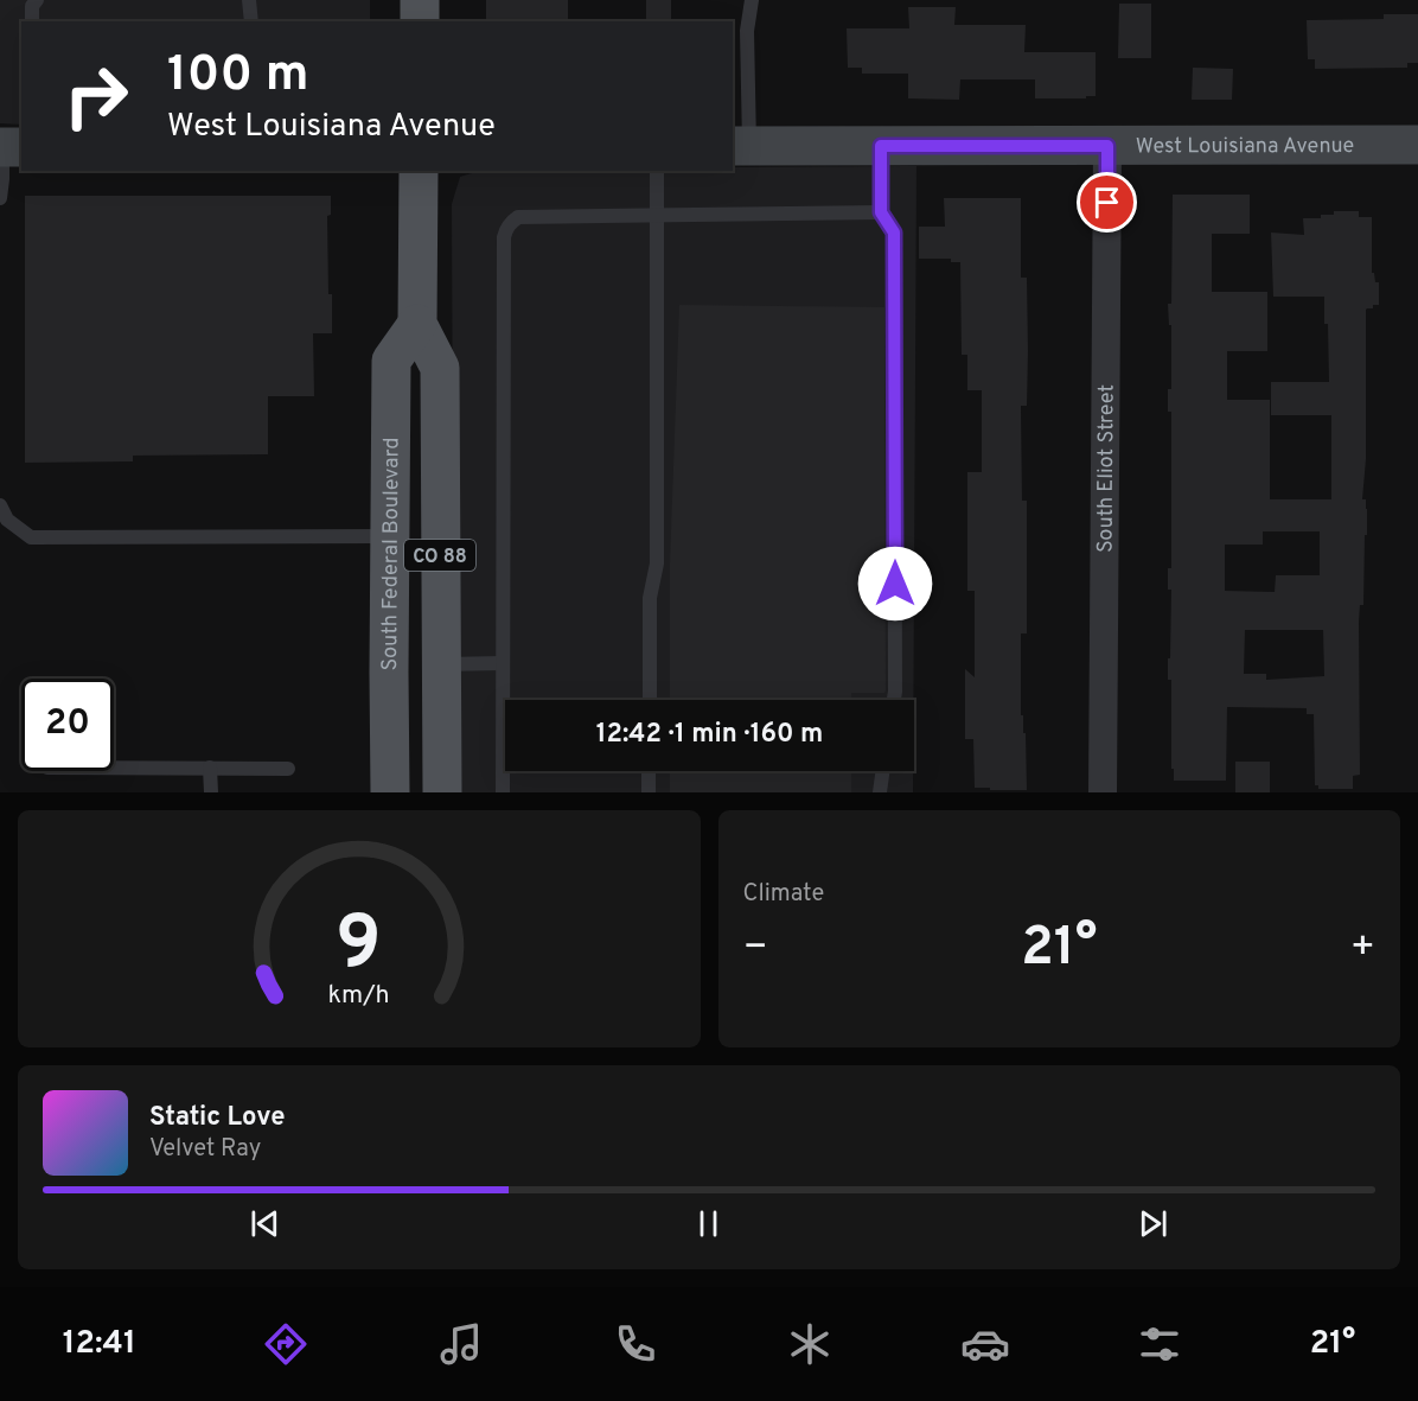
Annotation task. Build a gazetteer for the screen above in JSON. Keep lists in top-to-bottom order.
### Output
{
  "streets": {
    "main road": ["South Federal Boulevard", "CO 88"],
    "street": ["West Louisiana Avenue", "South Eliot Street"]
  },
  "crossings": [
    ["West Louisiana Avenue", "South Eliot Street"],
    ["South Federal Boulevard", "CO 88"]
  ],
  "page": {
    "turn": ["100 m", "West Louisiana Avenue"],
    "limit": "20",
    "trip": "12:42 · 1 min · 160 m",
    "tile": "Climate",
    "heat": ["−", "21°", "+"],
    "song": ["Static Love", "Velvet Ray"],
    "tabs": ["12:41", "21°"],
    "gauge": ["9", "km/h"]
  }
}
